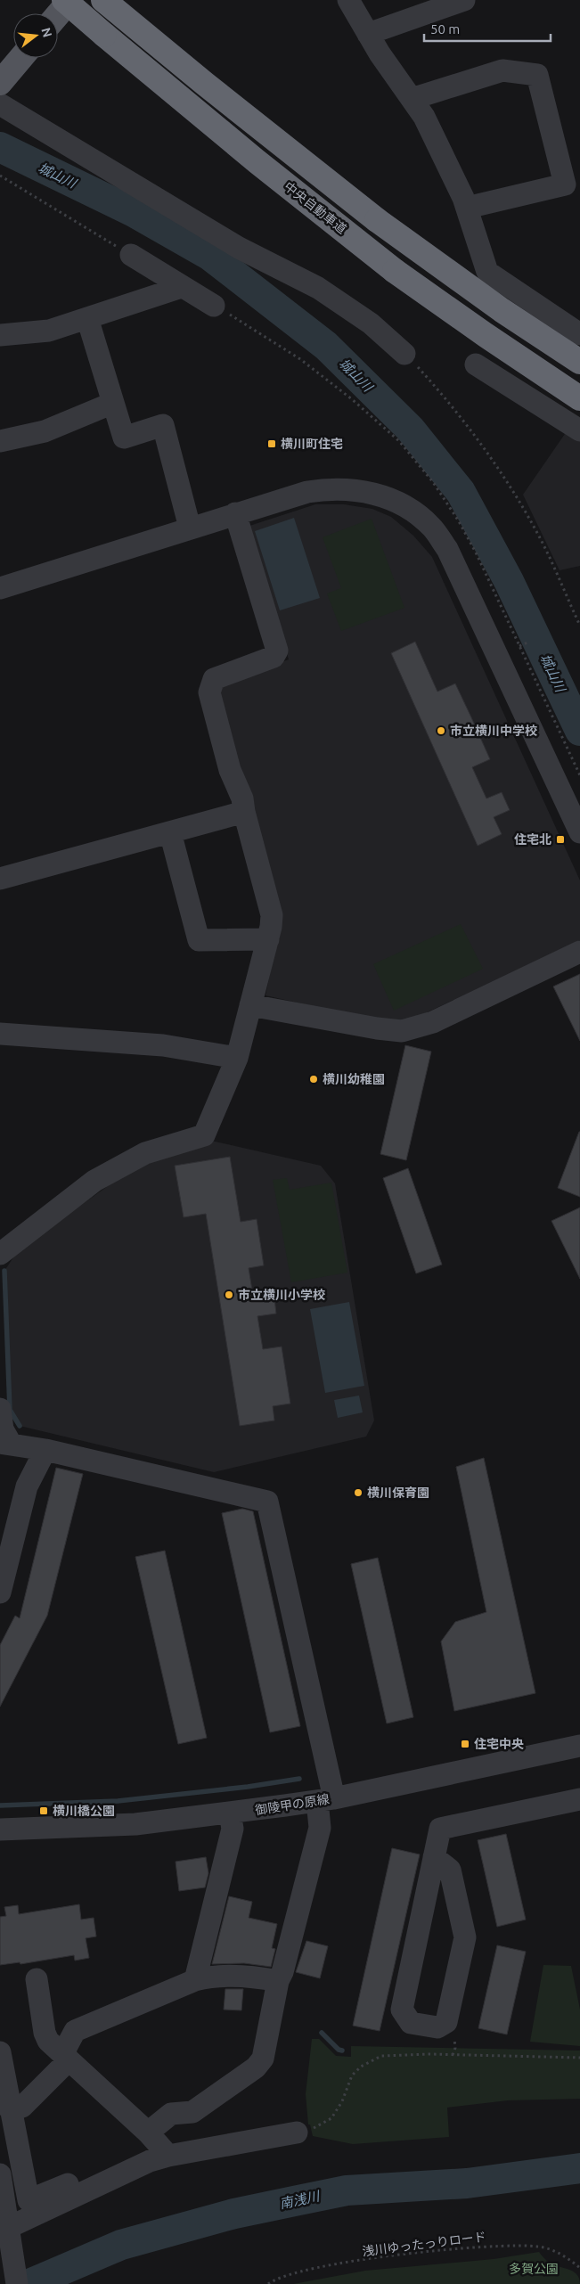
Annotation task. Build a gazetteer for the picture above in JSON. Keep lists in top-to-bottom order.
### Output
{
  "streets": {
    "highway": ["中央自動車道"],
    "street": ["御陵甲の原線"],
    "path": ["浅川ゆったっりロード"]
  },
  "water": ["城山川", "南浅川"],
  "parks": ["多賀公園"],
  "places": {
    "transit": [
      "横川町住宅",
      "住宅北",
      "住宅中央",
      "横川橋公園"
    ],
    "other": [
      "市立横川中学校",
      "横川幼稚園",
      "市立横川小学校",
      "横川保育園"
    ]
  },
  "scale_bar": "50 m",
  "north": "right"
}
